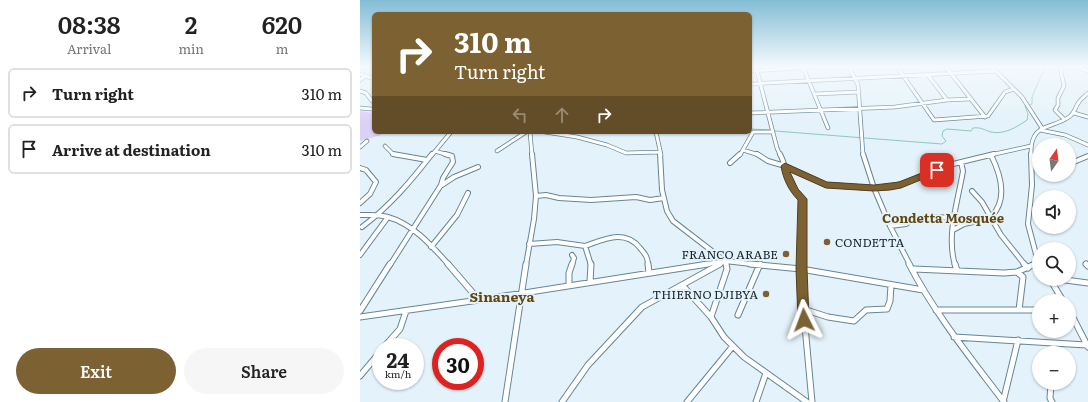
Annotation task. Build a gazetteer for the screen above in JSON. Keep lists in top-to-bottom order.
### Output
{
  "districts": ["Сondetta Mosquée", "Sinaneya"],
  "places": ["CONDETTA", "FRANCO ARABE", "THIERNO DJIBYA"],
  "north": "top",
  "page": {
    "eta": [
      "08:38",
      "Arrival",
      "2",
      "min",
      "620",
      "m"
    ],
    "turn": ["310 m", "Turn right"],
    "list": [
      {
        "name": "Turn right",
        "value": "310 m"
      },
      {
        "name": "Arrive at destination",
        "value": "310 m"
      }
    ],
    "map_buttons": ["+", "−"],
    "speed": "24 km/h",
    "limit": "30",
    "buttons": ["Exit", "Share"]
  }
}
